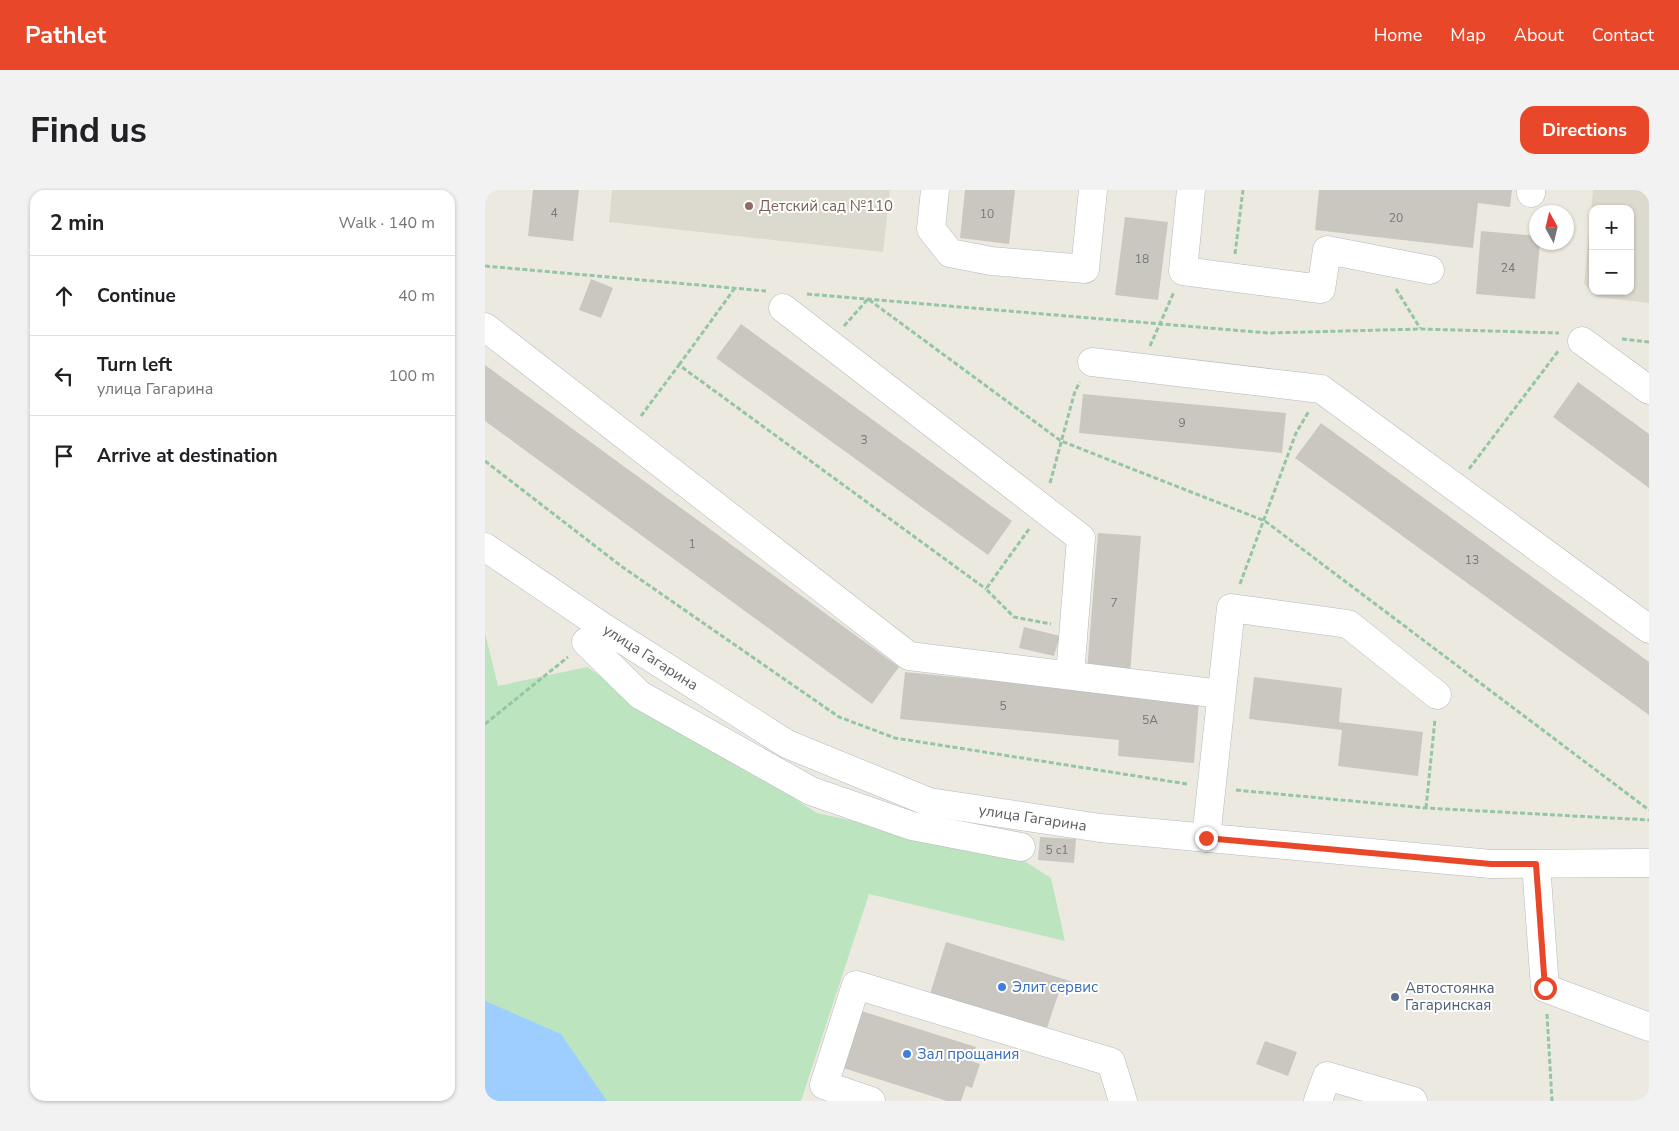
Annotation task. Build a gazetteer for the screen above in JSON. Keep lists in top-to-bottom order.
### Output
{
  "streets": {
    "street": ["улица Гагарина"]
  },
  "places": [
    "Детский сад №110",
    "Элит сервис",
    "Автостоянка Гагаринская",
    "Зал прощания"
  ],
  "house_numbers": [
    "4",
    "10",
    "20",
    "18",
    "24",
    "9",
    "3",
    "1",
    "13",
    "7",
    "5",
    "5А",
    "5 с1"
  ],
  "north": "top",
  "page": {
    "header": "Pathlet",
    "nav": [
      "Home",
      "Map",
      "About",
      "Contact"
    ],
    "buttons": "Directions",
    "title": "Find us",
    "heading": ["2 min", "Walk · 140 m"],
    "map_buttons": ["+", "−"],
    "list": [
      ["Continue", "40 m"],
      ["Turn left", "улица Гагарина", "100 m"],
      "Arrive at destination"
    ]
  }
}
